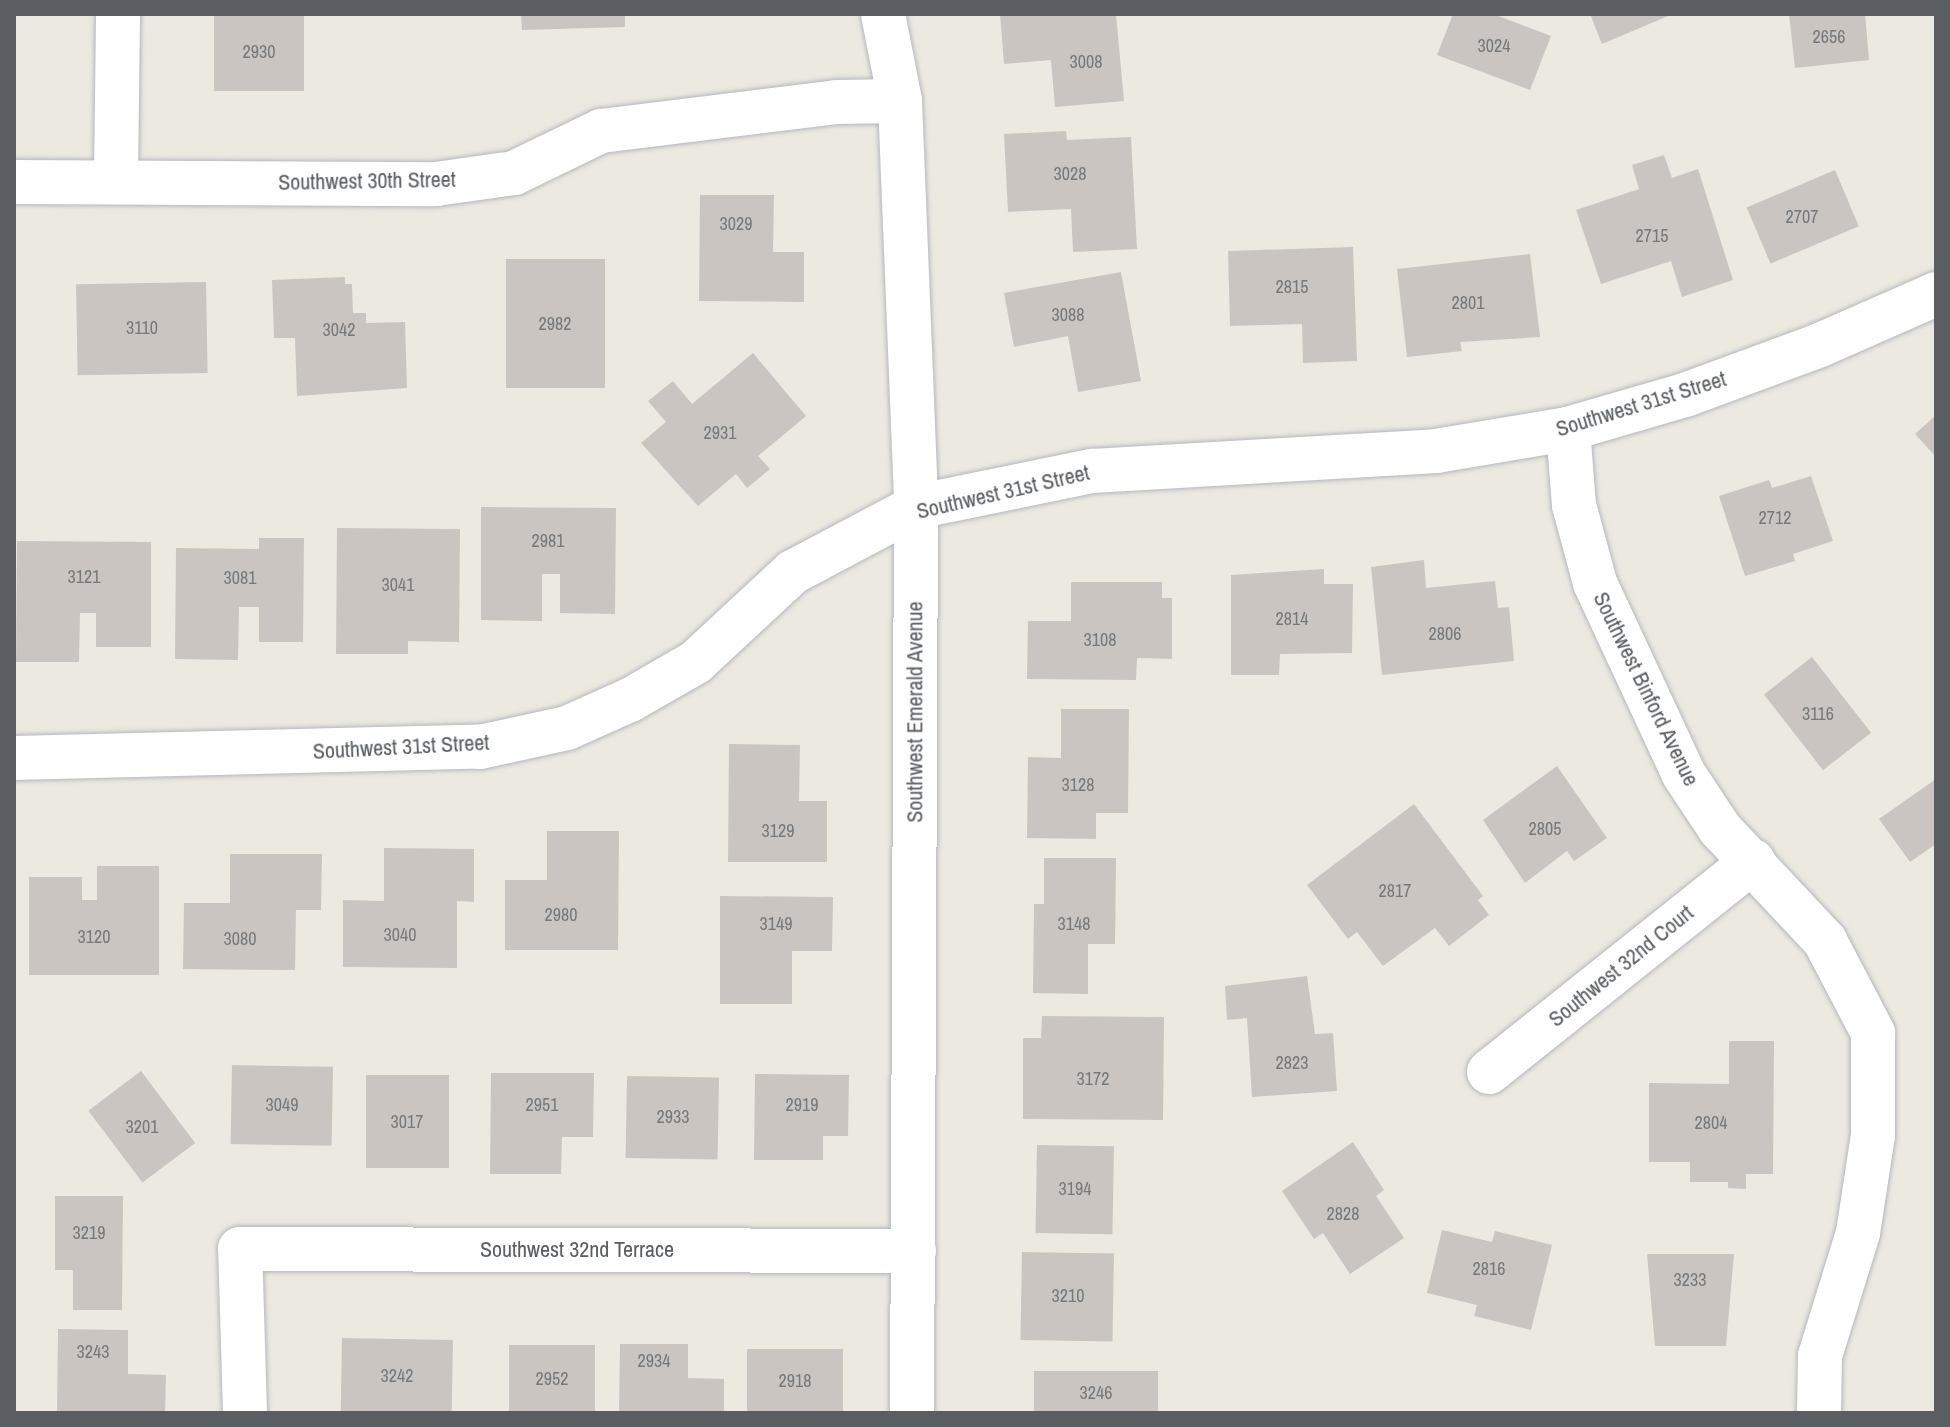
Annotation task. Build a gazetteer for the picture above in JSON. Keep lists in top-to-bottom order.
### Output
{
  "streets": {
    "street": [
      "Southwest 30th Street",
      "Southwest 31st Street",
      "Southwest Binford Avenue",
      "Southwest Emerald Avenue",
      "Southwest 32nd Court",
      "Southwest 32nd Terrace"
    ]
  },
  "crossings": [
    ["Southwest 30th Street", "Southwest Emerald Avenue"],
    ["Southwest 31st Street", "Southwest Binford Avenue"],
    ["Southwest 31st Street", "Southwest Emerald Avenue"],
    ["Southwest Binford Avenue", "Southwest 32nd Court"],
    ["Southwest Emerald Avenue", "Southwest 32nd Terrace"]
  ],
  "house_numbers": [
    "2656",
    "3024",
    "2930",
    "3008",
    "3028",
    "2707",
    "3029",
    "2715",
    "2815",
    "2801",
    "3088",
    "2982",
    "3110",
    "3042",
    "2931",
    "2712",
    "2981",
    "3121",
    "3081",
    "3041",
    "2814",
    "2806",
    "3108",
    "3116",
    "3128",
    "2805",
    "3129",
    "2817",
    "2980",
    "3149",
    "3148",
    "3040",
    "3120",
    "3080",
    "2823",
    "3172",
    "3049",
    "2951",
    "2919",
    "2933",
    "3017",
    "2804",
    "3201",
    "3194",
    "2828",
    "3219",
    "2816",
    "3233",
    "3210",
    "3243",
    "2934",
    "3242",
    "2952",
    "2918",
    "3246"
  ]
}
